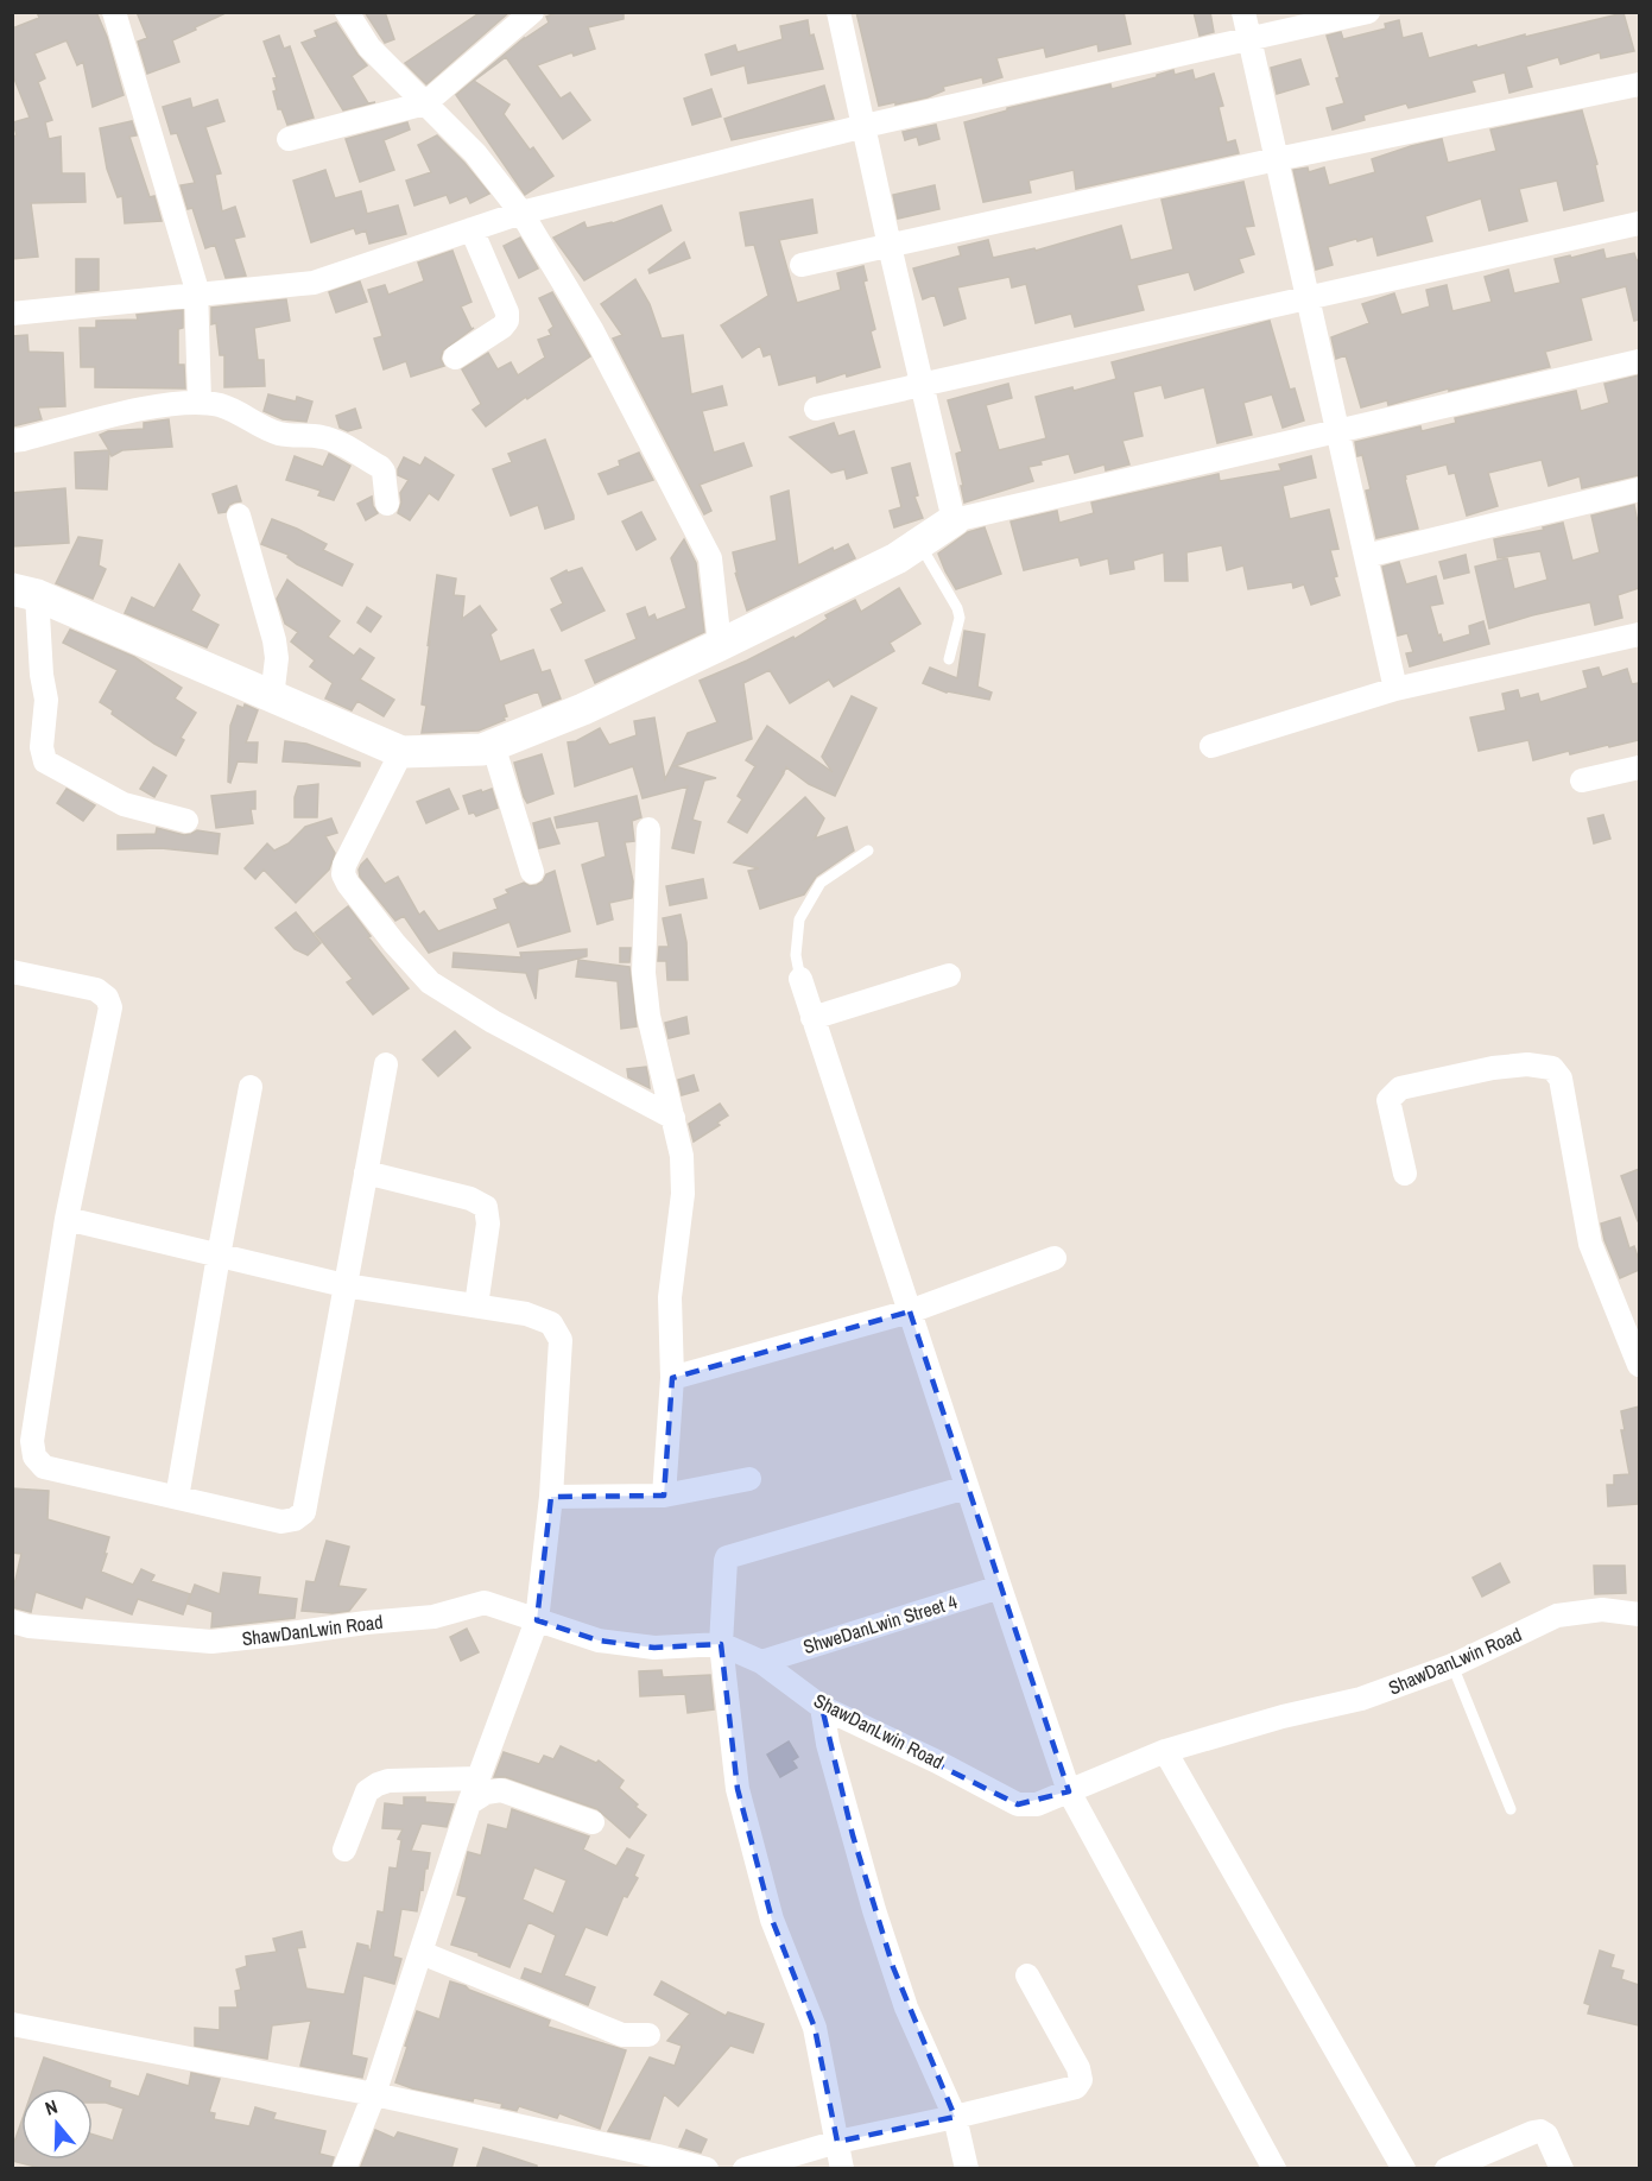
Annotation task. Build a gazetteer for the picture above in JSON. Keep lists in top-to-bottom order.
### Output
{
  "streets": {
    "street": ["ShweDanLwin Street 4", "ShawDanLwin Road"]
  },
  "crossings": [
    ["ShweDanLwin Street 4", "ShawDanLwin Road"]
  ],
  "north": "top"
}
